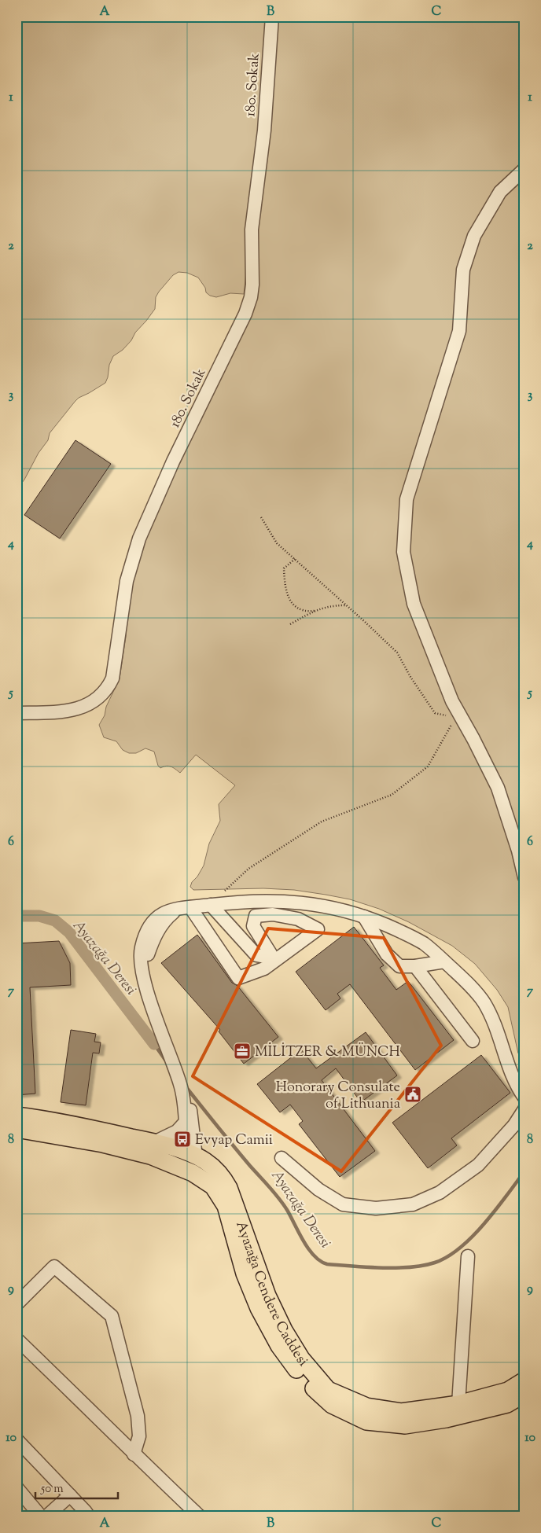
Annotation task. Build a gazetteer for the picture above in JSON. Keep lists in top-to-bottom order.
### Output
{
  "streets": {
    "main road": ["Ayazağa Cendere Caddesi"],
    "street": ["180. Sokak"]
  },
  "water": ["Ayazağa Deresi"],
  "places": {
    "office": ["MİLİTZER & MÜNCH"],
    "public building": ["Honorary Consulate of Lithuania"],
    "bus stop": ["Evyap Camii"]
  },
  "scale_bar": "50 m",
  "grid": {
    "columns": ["A", "B", "C"],
    "rows": [
      "1",
      "2",
      "3",
      "4",
      "5",
      "6",
      "7",
      "8",
      "9",
      "10"
    ]
  }
}
